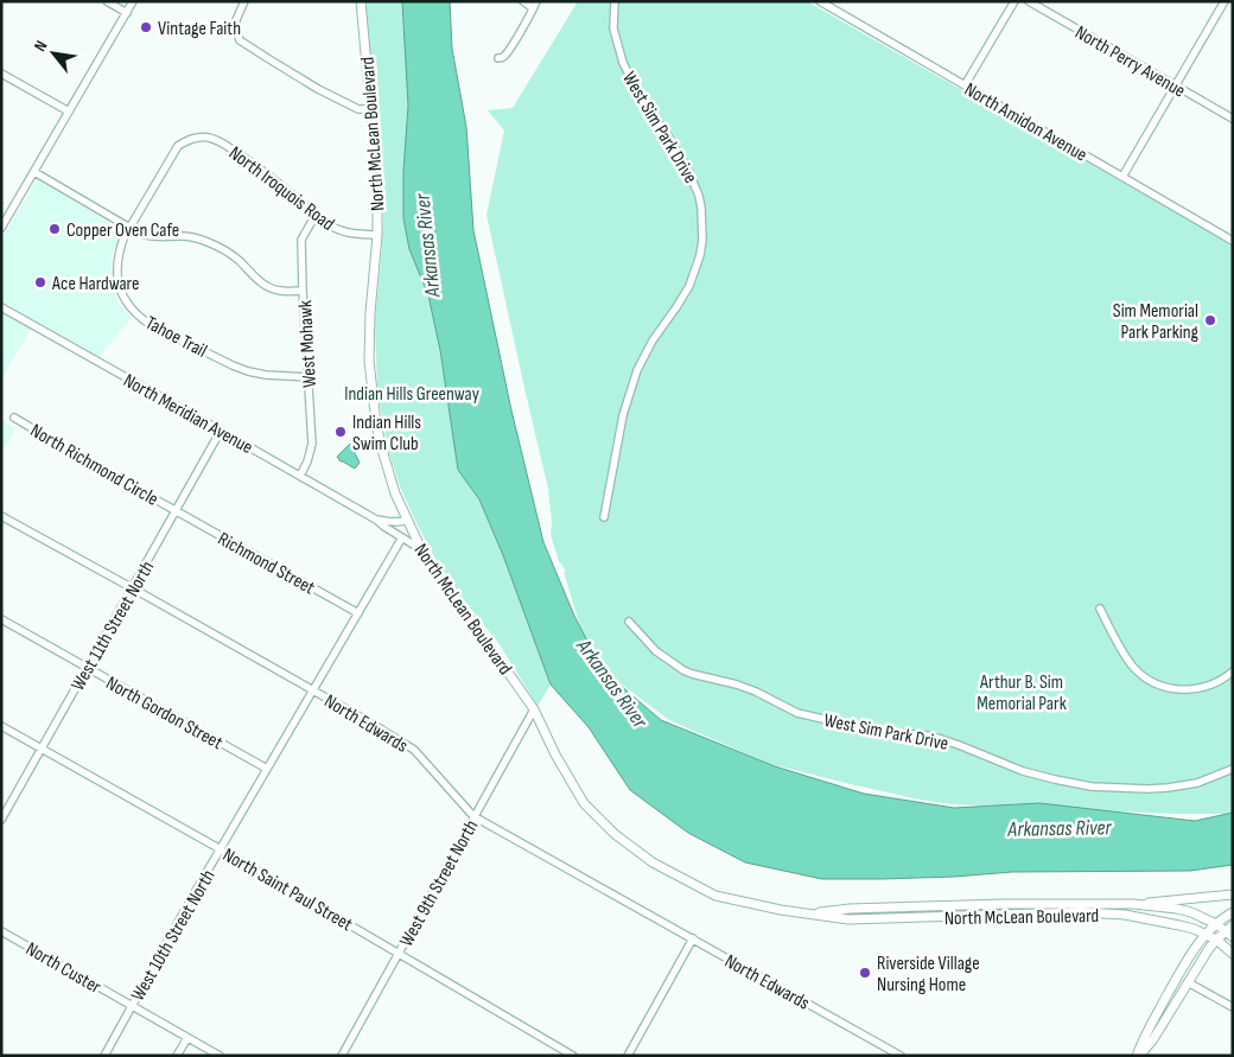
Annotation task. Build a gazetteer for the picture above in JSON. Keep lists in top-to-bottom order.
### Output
{
  "streets": {
    "main road": ["North McLean Boulevard"],
    "street": [
      "North Perry Avenue",
      "North Amidon Avenue",
      "West Sim Park Drive",
      "North Iroquois Road",
      "Tahoe Trail",
      "West Mohawk",
      "North Meridian Avenue",
      "North Richmond Circle",
      "Richmond Street",
      "West 11th Street North",
      "North Gordon Street",
      "North Edwards",
      "West 9th Street North",
      "North Saint Paul Street",
      "West 10th Street North",
      "North Custer"
    ]
  },
  "crossings": [
    ["North McLean Boulevard", "North Iroquois Road"],
    ["North McLean Boulevard", "North Meridian Avenue"],
    ["North McLean Boulevard", "West 9th Street North"],
    ["North Iroquois Road", "Tahoe Trail"],
    ["North Iroquois Road", "West Mohawk"],
    ["Tahoe Trail", "West Mohawk"],
    ["West Mohawk", "North Meridian Avenue"],
    ["North Meridian Avenue", "West 11th Street North"],
    ["North Meridian Avenue", "West 10th Street North"],
    ["North Richmond Circle", "Richmond Street"],
    ["North Richmond Circle", "West 11th Street North"],
    ["Richmond Street", "West 11th Street North"],
    ["Richmond Street", "West 10th Street North"],
    ["West 11th Street North", "North Gordon Street"],
    ["West 11th Street North", "North Edwards"],
    ["West 11th Street North", "North Saint Paul Street"],
    ["North Gordon Street", "West 10th Street North"],
    ["North Edwards", "West 9th Street North"],
    ["North Edwards", "West 10th Street North"],
    ["West 9th Street North", "North Saint Paul Street"],
    ["North Saint Paul Street", "West 10th Street North"],
    ["West 10th Street North", "North Custer"]
  ],
  "water": ["Arkansas River"],
  "parks": ["Indian Hills Greenway", "Arthur B. Sim Memorial Park"],
  "places": [
    "Vintage Faith",
    "Copper Oven Cafe",
    "Ace Hardware",
    "Sim Memorial Park Parking",
    "Indian Hills Swim Club",
    "Riverside Village Nursing Home"
  ],
  "north": "top left"
}
